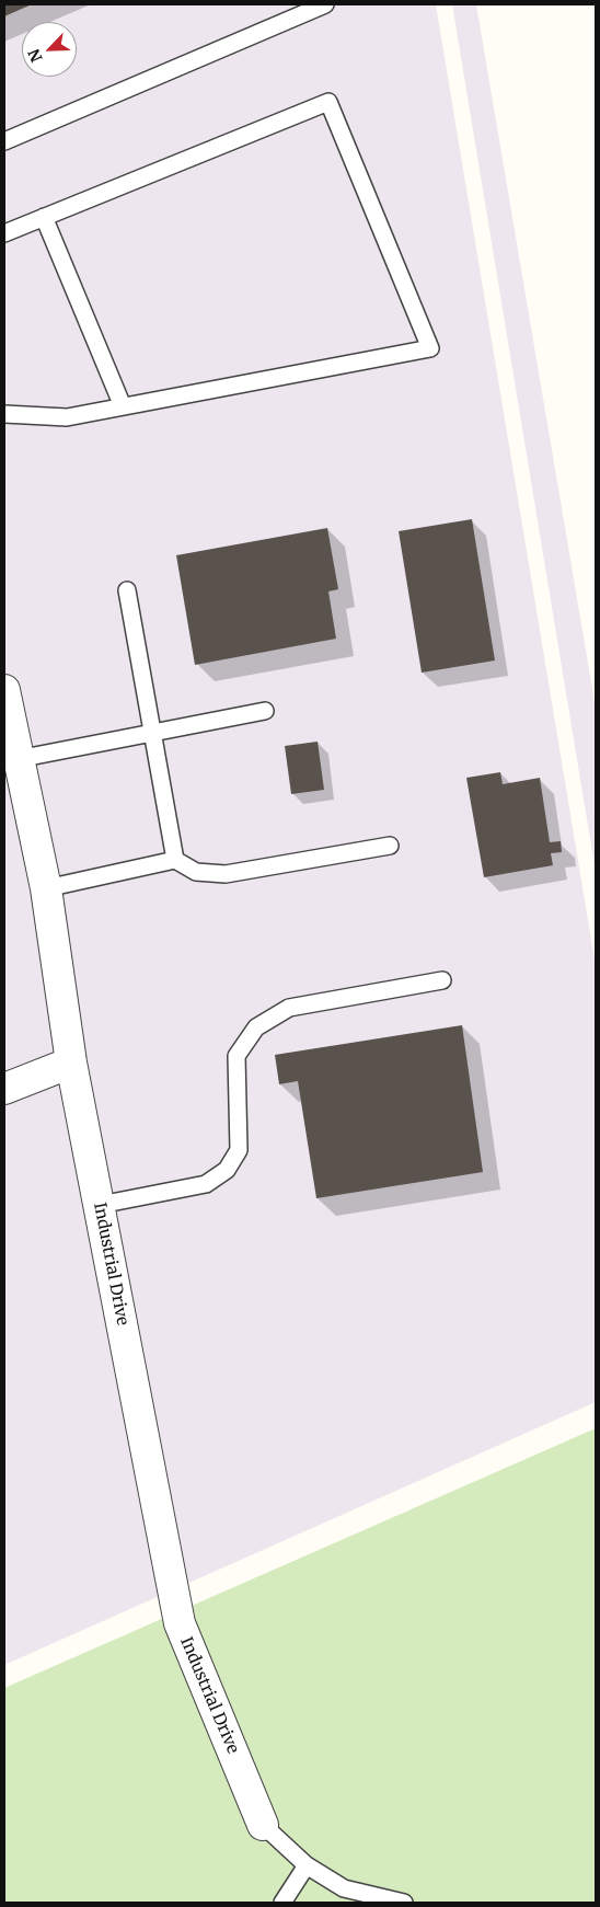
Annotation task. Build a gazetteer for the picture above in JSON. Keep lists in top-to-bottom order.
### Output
{
  "streets": {
    "street": ["Industrial Drive"]
  },
  "north": "bottom left"
}
